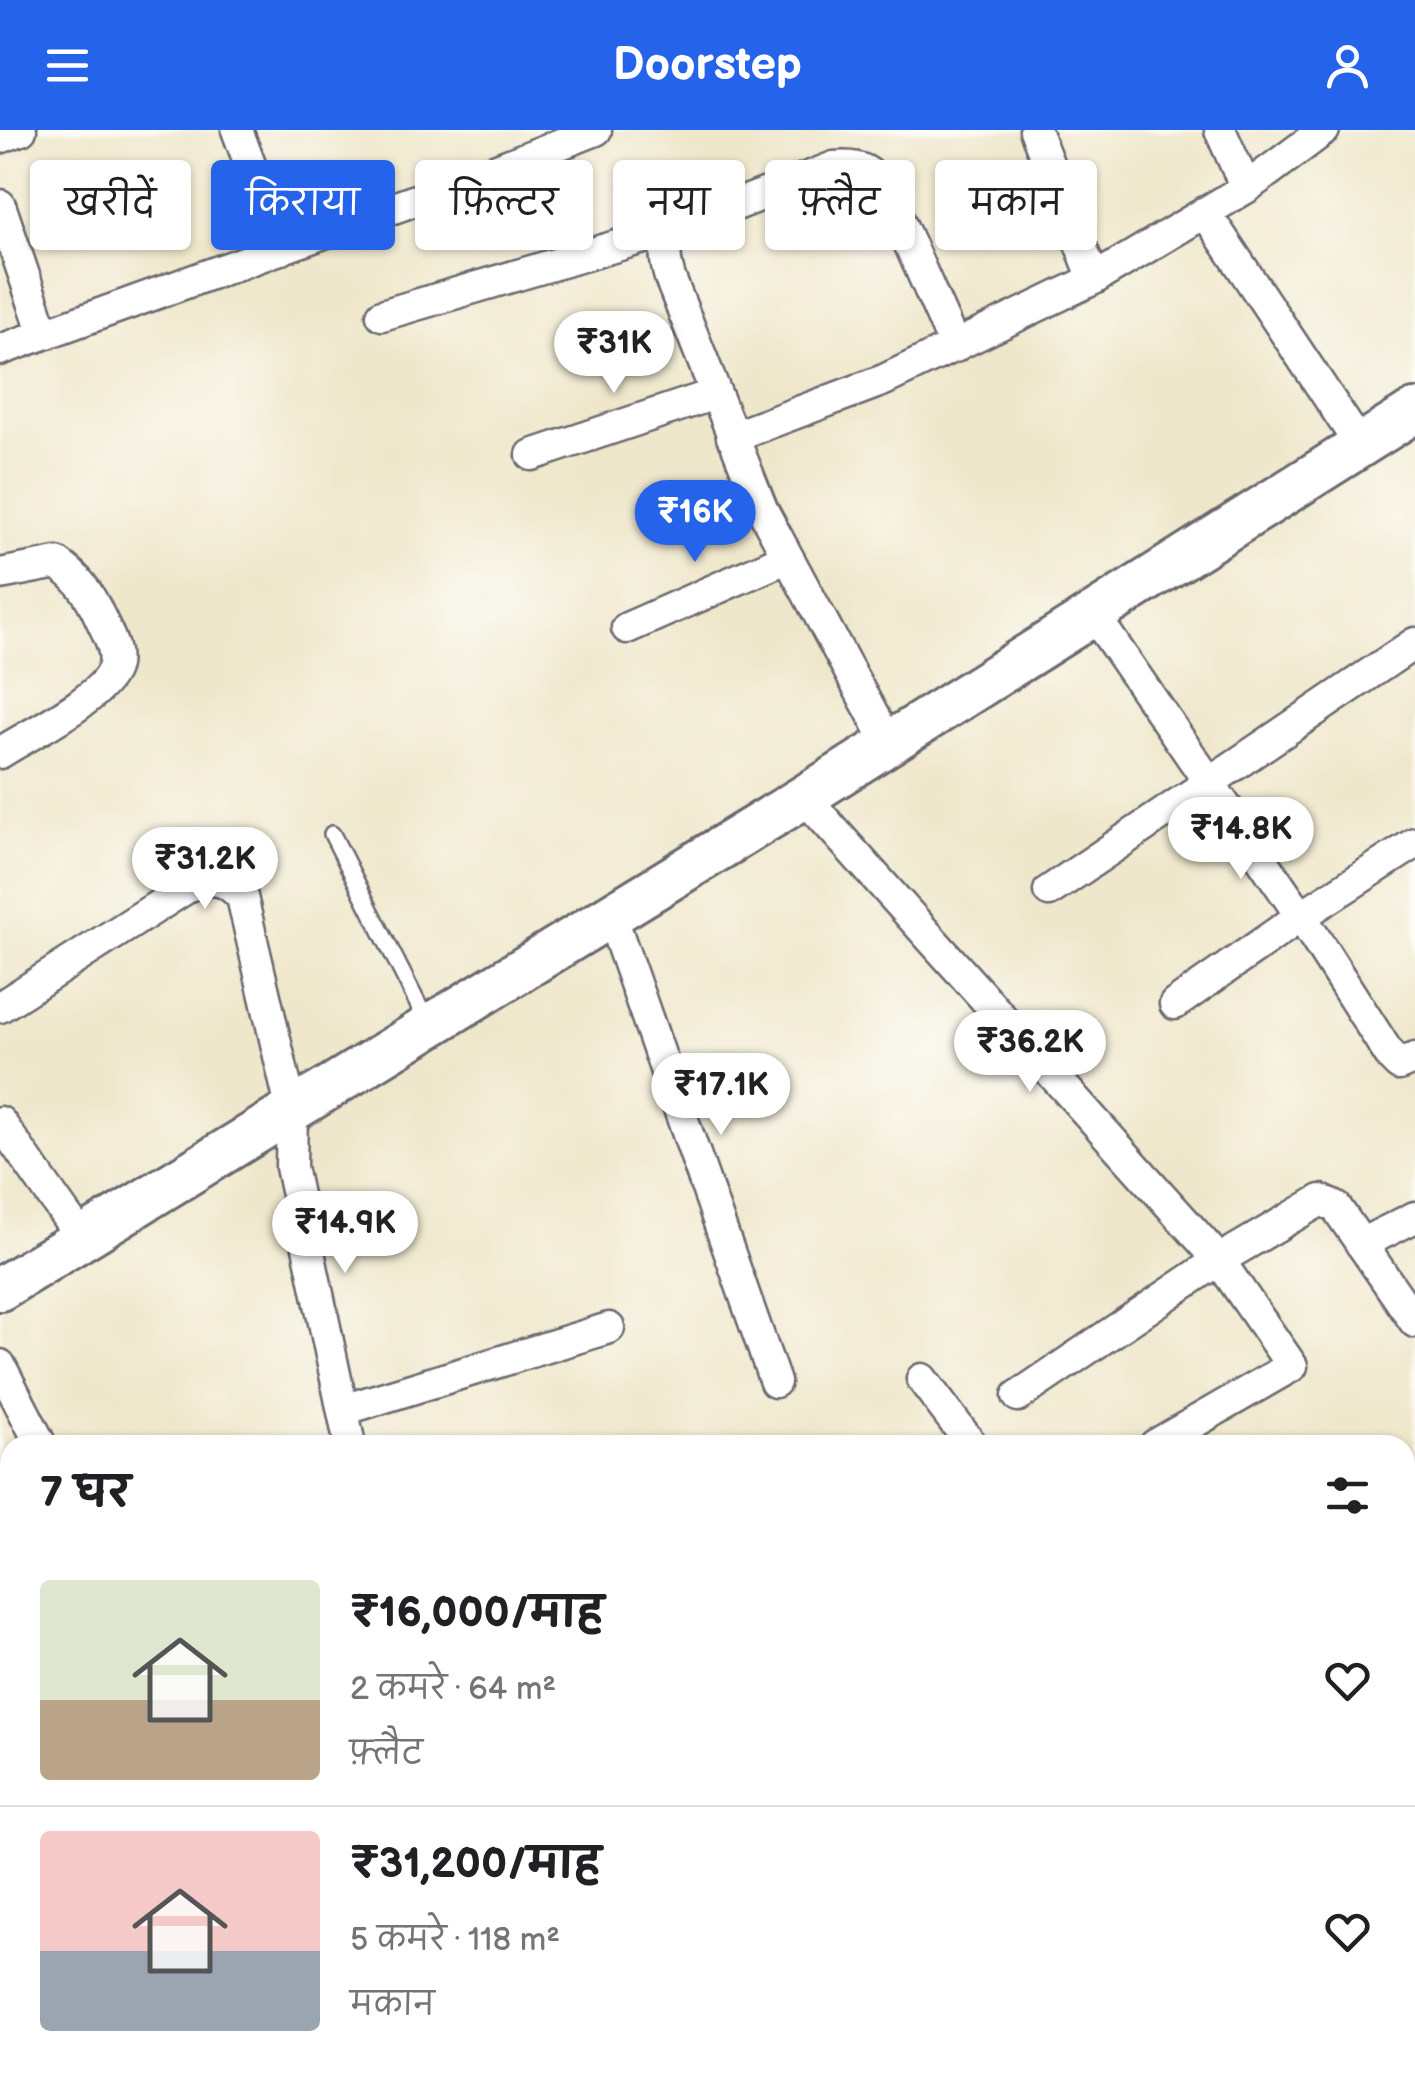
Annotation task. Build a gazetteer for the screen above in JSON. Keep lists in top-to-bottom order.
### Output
{
  "page": {
    "header": "Doorstep",
    "chip": [
      "खरीदें",
      "किराया",
      "फ़िल्टर",
      "नया",
      "फ़्लैट",
      "मकान"
    ],
    "price": [
      "₹31K",
      "₹16K",
      "₹14.8K",
      "₹31.2K",
      "₹36.2K",
      "₹17.1K",
      "₹14.9K"
    ],
    "heading": "7 घर",
    "list": [
      {
        "name": "₹16,000/माह",
        "note": "2 कमरे · 64 m² · फ़्लैट"
      },
      {
        "name": "₹31,200/माह",
        "note": "5 कमरे · 118 m² · मकान"
      }
    ]
  }
}
